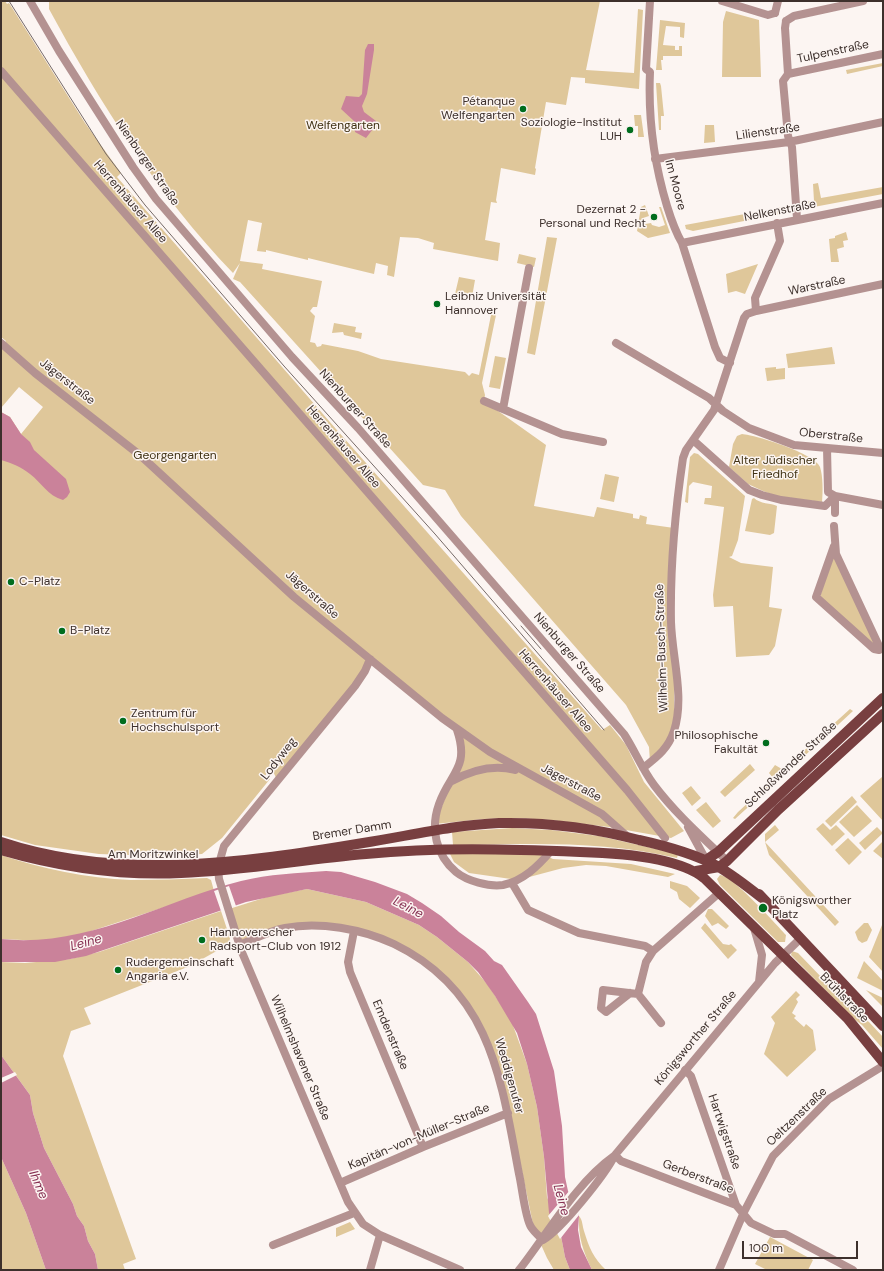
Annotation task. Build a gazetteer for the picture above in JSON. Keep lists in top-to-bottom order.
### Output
{
  "streets": {
    "main road": ["Schloßwender Straße", "Bremer Damm", "Brühlstraße"],
    "street": [
      "Tulpenstraße",
      "Lilienstraße",
      "Nienburger Straße",
      "Im Moore",
      "Herrenhäuser Allee",
      "Nelkenstraße",
      "Warstraße",
      "Jägerstraße",
      "Oberstraße",
      "Wilhelm-Busch-Straße",
      "Lodyweg",
      "Am Moritzwinkel",
      "Emdenstraße",
      "Königsworther Straße",
      "Wilhelmshavener Straße",
      "Weddigenufer",
      "Oeltzenstraße",
      "Hartwigstraße",
      "Kapitän-von-Müller-Straße",
      "Gerberstraße"
    ]
  },
  "crossings": [
    ["Lilienstraße", "Im Moore"],
    ["Nienburger Straße", "Wilhelm-Busch-Straße"],
    ["Nienburger Straße", "Schloßwender Straße"],
    ["Nienburger Straße", "Bremer Damm"],
    ["Im Moore", "Nelkenstraße"],
    ["Im Moore", "Wilhelm-Busch-Straße"],
    ["Warstraße", "Wilhelm-Busch-Straße"],
    ["Jägerstraße", "Lodyweg"],
    ["Jägerstraße", "Bremer Damm"],
    ["Oberstraße", "Wilhelm-Busch-Straße"],
    ["Lodyweg", "Am Moritzwinkel"],
    ["Lodyweg", "Wilhelmshavener Straße"],
    ["Bremer Damm", "Am Moritzwinkel"],
    ["Brühlstraße", "Königsworther Straße"],
    ["Emdenstraße", "Weddigenufer"],
    ["Emdenstraße", "Kapitän-von-Müller-Straße"],
    ["Königsworther Straße", "Weddigenufer"],
    ["Königsworther Straße", "Hartwigstraße"],
    ["Königsworther Straße", "Gerberstraße"],
    ["Wilhelmshavener Straße", "Weddigenufer"],
    ["Wilhelmshavener Straße", "Kapitän-von-Müller-Straße"],
    ["Weddigenufer", "Kapitän-von-Müller-Straße"],
    ["Oeltzenstraße", "Gerberstraße"],
    ["Hartwigstraße", "Gerberstraße"]
  ],
  "water": ["Leine", "Ihme"],
  "parks": ["Welfengarten", "Georgengarten", "Alter Jüdischer Friedhof"],
  "places": [
    "Pétanque Welfengarten",
    "Soziologie-Institut LUH",
    "Dezernat 2 - Personal und Recht",
    "Leibniz Universität Hannover",
    "C-Platz",
    "B-Platz",
    "Zentrum für Hochschulsport",
    "Philosophische Fakultät",
    "Königsworther Platz",
    "Hannoverscher Radsport-Club von 1912",
    "Rudergemeinschaft Angaria e.V."
  ],
  "scale_bar": "100 m"
}
